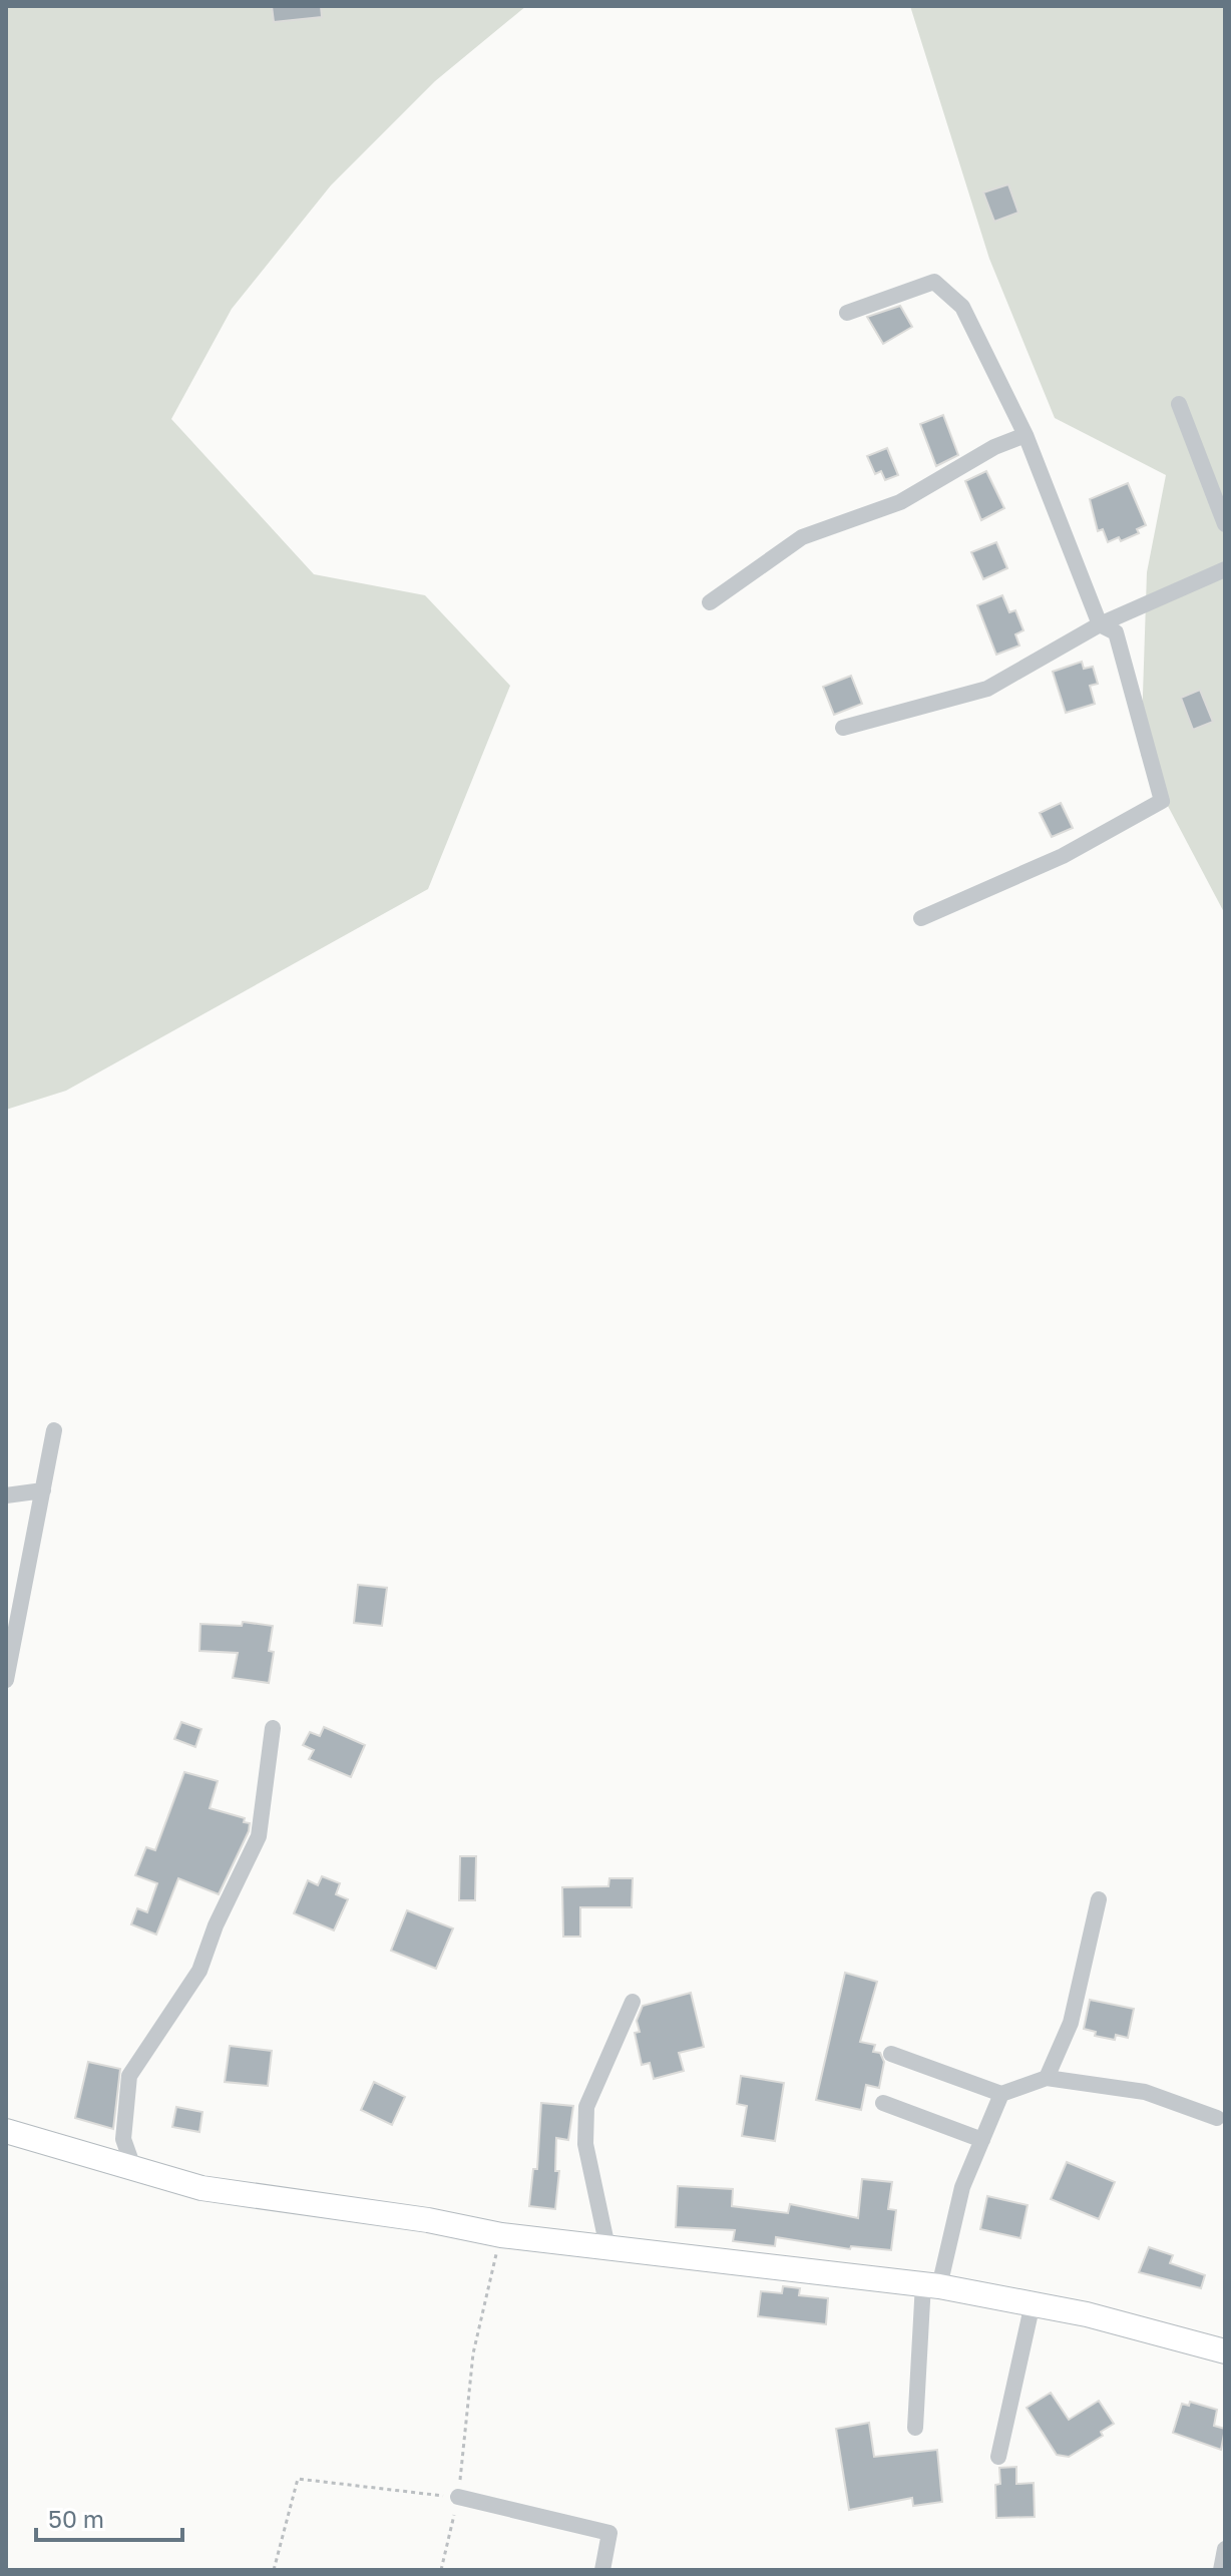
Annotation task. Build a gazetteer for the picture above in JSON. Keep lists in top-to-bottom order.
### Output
{
  "scale_bar": "50 m"
}
